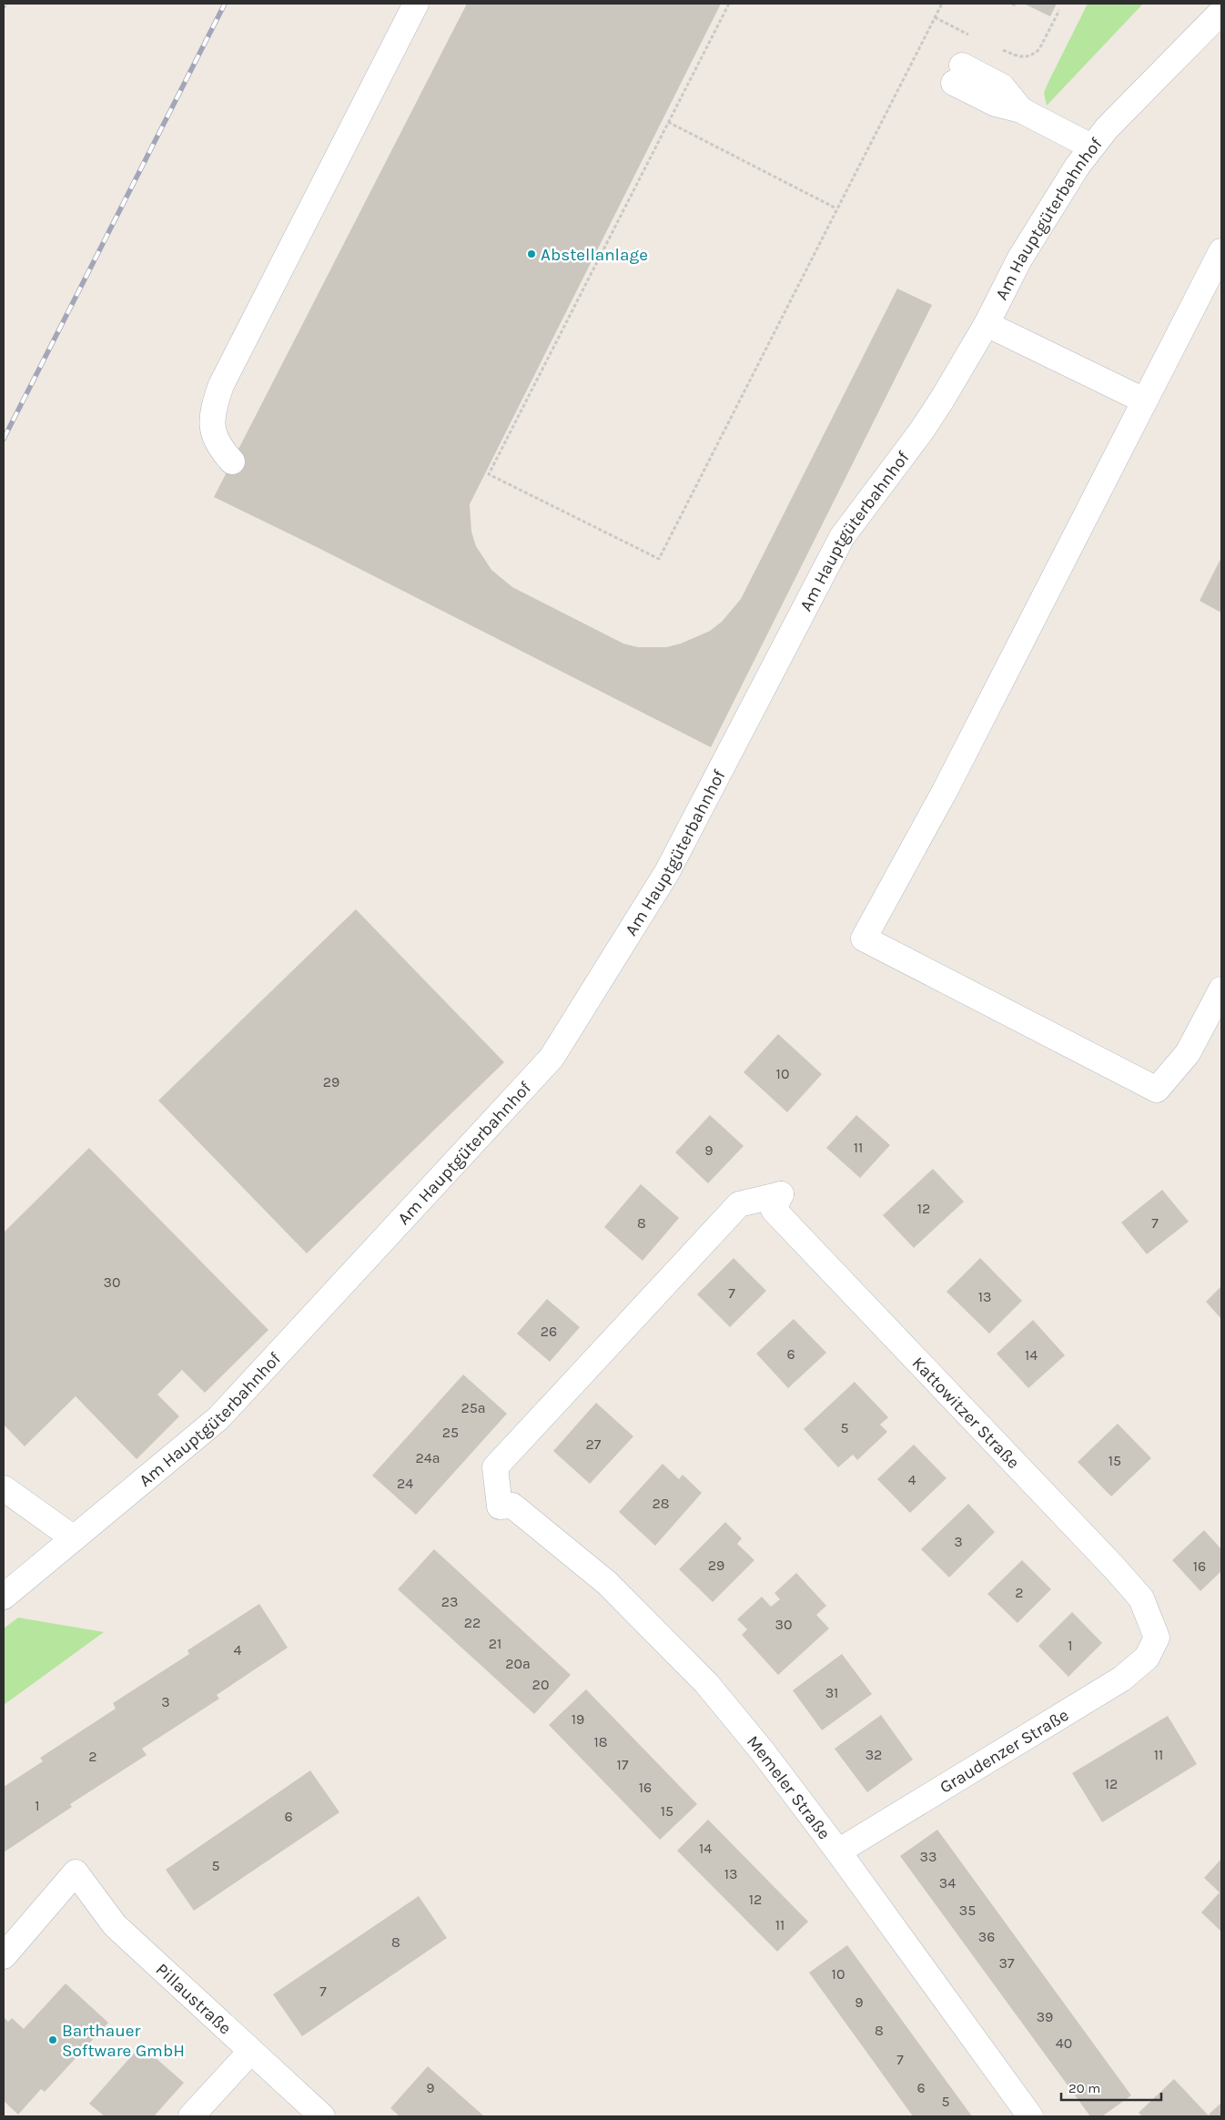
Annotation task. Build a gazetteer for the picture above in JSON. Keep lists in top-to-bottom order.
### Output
{
  "streets": {
    "street": [
      "Am Hauptgüterbahnhof",
      "Kattowitzer Straße",
      "Graudenzer Straße",
      "Memeler Straße",
      "Pillaustraße"
    ]
  },
  "crossings": [
    ["Kattowitzer Straße", "Graudenzer Straße"],
    ["Kattowitzer Straße", "Memeler Straße"],
    ["Graudenzer Straße", "Memeler Straße"]
  ],
  "places": ["Abstellanlage", "Barthauer Software GmbH"],
  "house_numbers": [
    "10",
    "29",
    "11",
    "9",
    "12",
    "8",
    "7",
    "30",
    "7",
    "13",
    "26",
    "6",
    "14",
    "25a",
    "5",
    "25",
    "27",
    "24a",
    "15",
    "4",
    "24",
    "28",
    "3",
    "29",
    "16",
    "2",
    "23",
    "22",
    "30",
    "21",
    "1",
    "4",
    "20a",
    "20",
    "31",
    "3",
    "19",
    "18",
    "32",
    "11",
    "2",
    "17",
    "12",
    "16",
    "1",
    "15",
    "6",
    "14",
    "33",
    "5",
    "13",
    "34",
    "12",
    "35",
    "11",
    "36",
    "8",
    "37",
    "10",
    "7",
    "9",
    "39",
    "8",
    "40",
    "7",
    "9",
    "6",
    "5"
  ],
  "scale_bar": "20 m"
}
